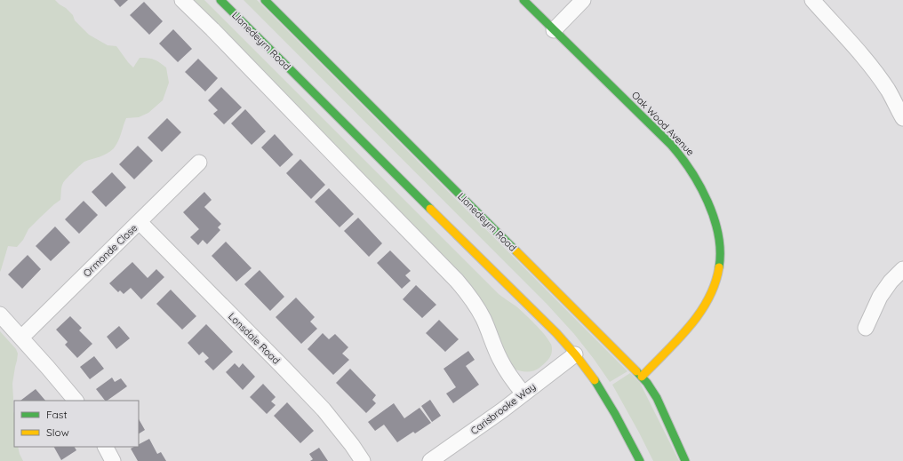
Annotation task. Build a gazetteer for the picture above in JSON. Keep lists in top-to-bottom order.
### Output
{
  "streets": {
    "street": [
      "Llanedeyrn Road",
      "Oak Wood Avenue",
      "Ormonde Close",
      "Lonsdale Road",
      "Carisbrooke Way"
    ]
  },
  "crossings": [
    ["Llanedeyrn Road", "Oak Wood Avenue"],
    ["Llanedeyrn Road", "Carisbrooke Way"],
    ["Ormonde Close", "Lonsdale Road"]
  ],
  "legend": ["Fast", "Slow"]
}
